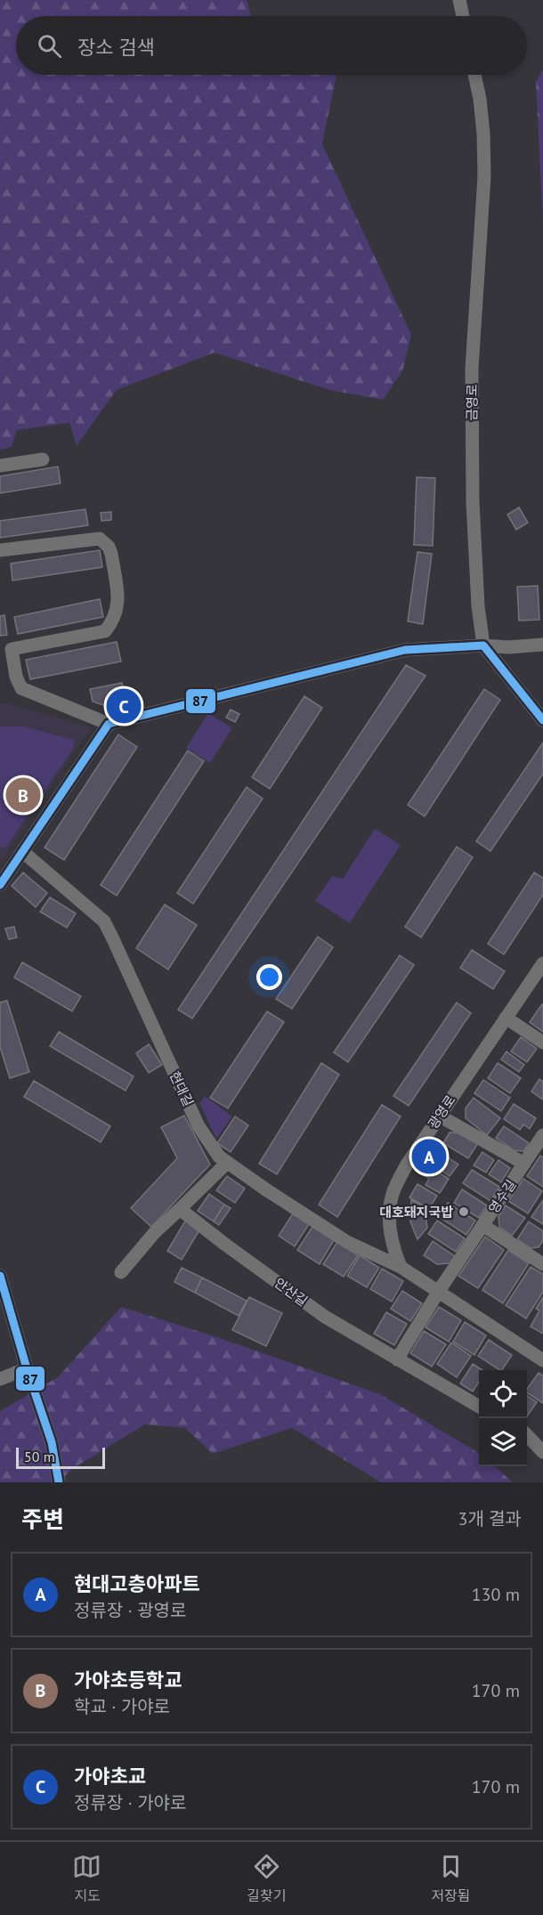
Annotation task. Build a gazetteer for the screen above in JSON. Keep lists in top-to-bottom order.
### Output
{
  "streets": {
    "street": [
      "금영로",
      "현대길",
      "광영로",
      "영수길",
      "안산길"
    ]
  },
  "crossings": [
    ["현대길", "광영로"]
  ],
  "places": ["대호돼지국밥"],
  "lines": ["transit line 87"],
  "scale_bar": "50 m",
  "page": {
    "search": "장소 검색",
    "pins": ["C", "B", "A"],
    "scale": "50 m",
    "heading": ["주변", "3개 결과"],
    "list": [
      {
        "mark": "A",
        "name": "현대고층아파트",
        "note": "정류장 · 광영로",
        "value": "130 m"
      },
      {
        "mark": "B",
        "name": "가야초등학교",
        "note": "학교 · 가야로",
        "value": "170 m"
      },
      {
        "mark": "C",
        "name": "가야초교",
        "note": "정류장 · 가야로",
        "value": "170 m"
      }
    ],
    "nav": ["지도", "길찾기", "저장됨"]
  }
}
